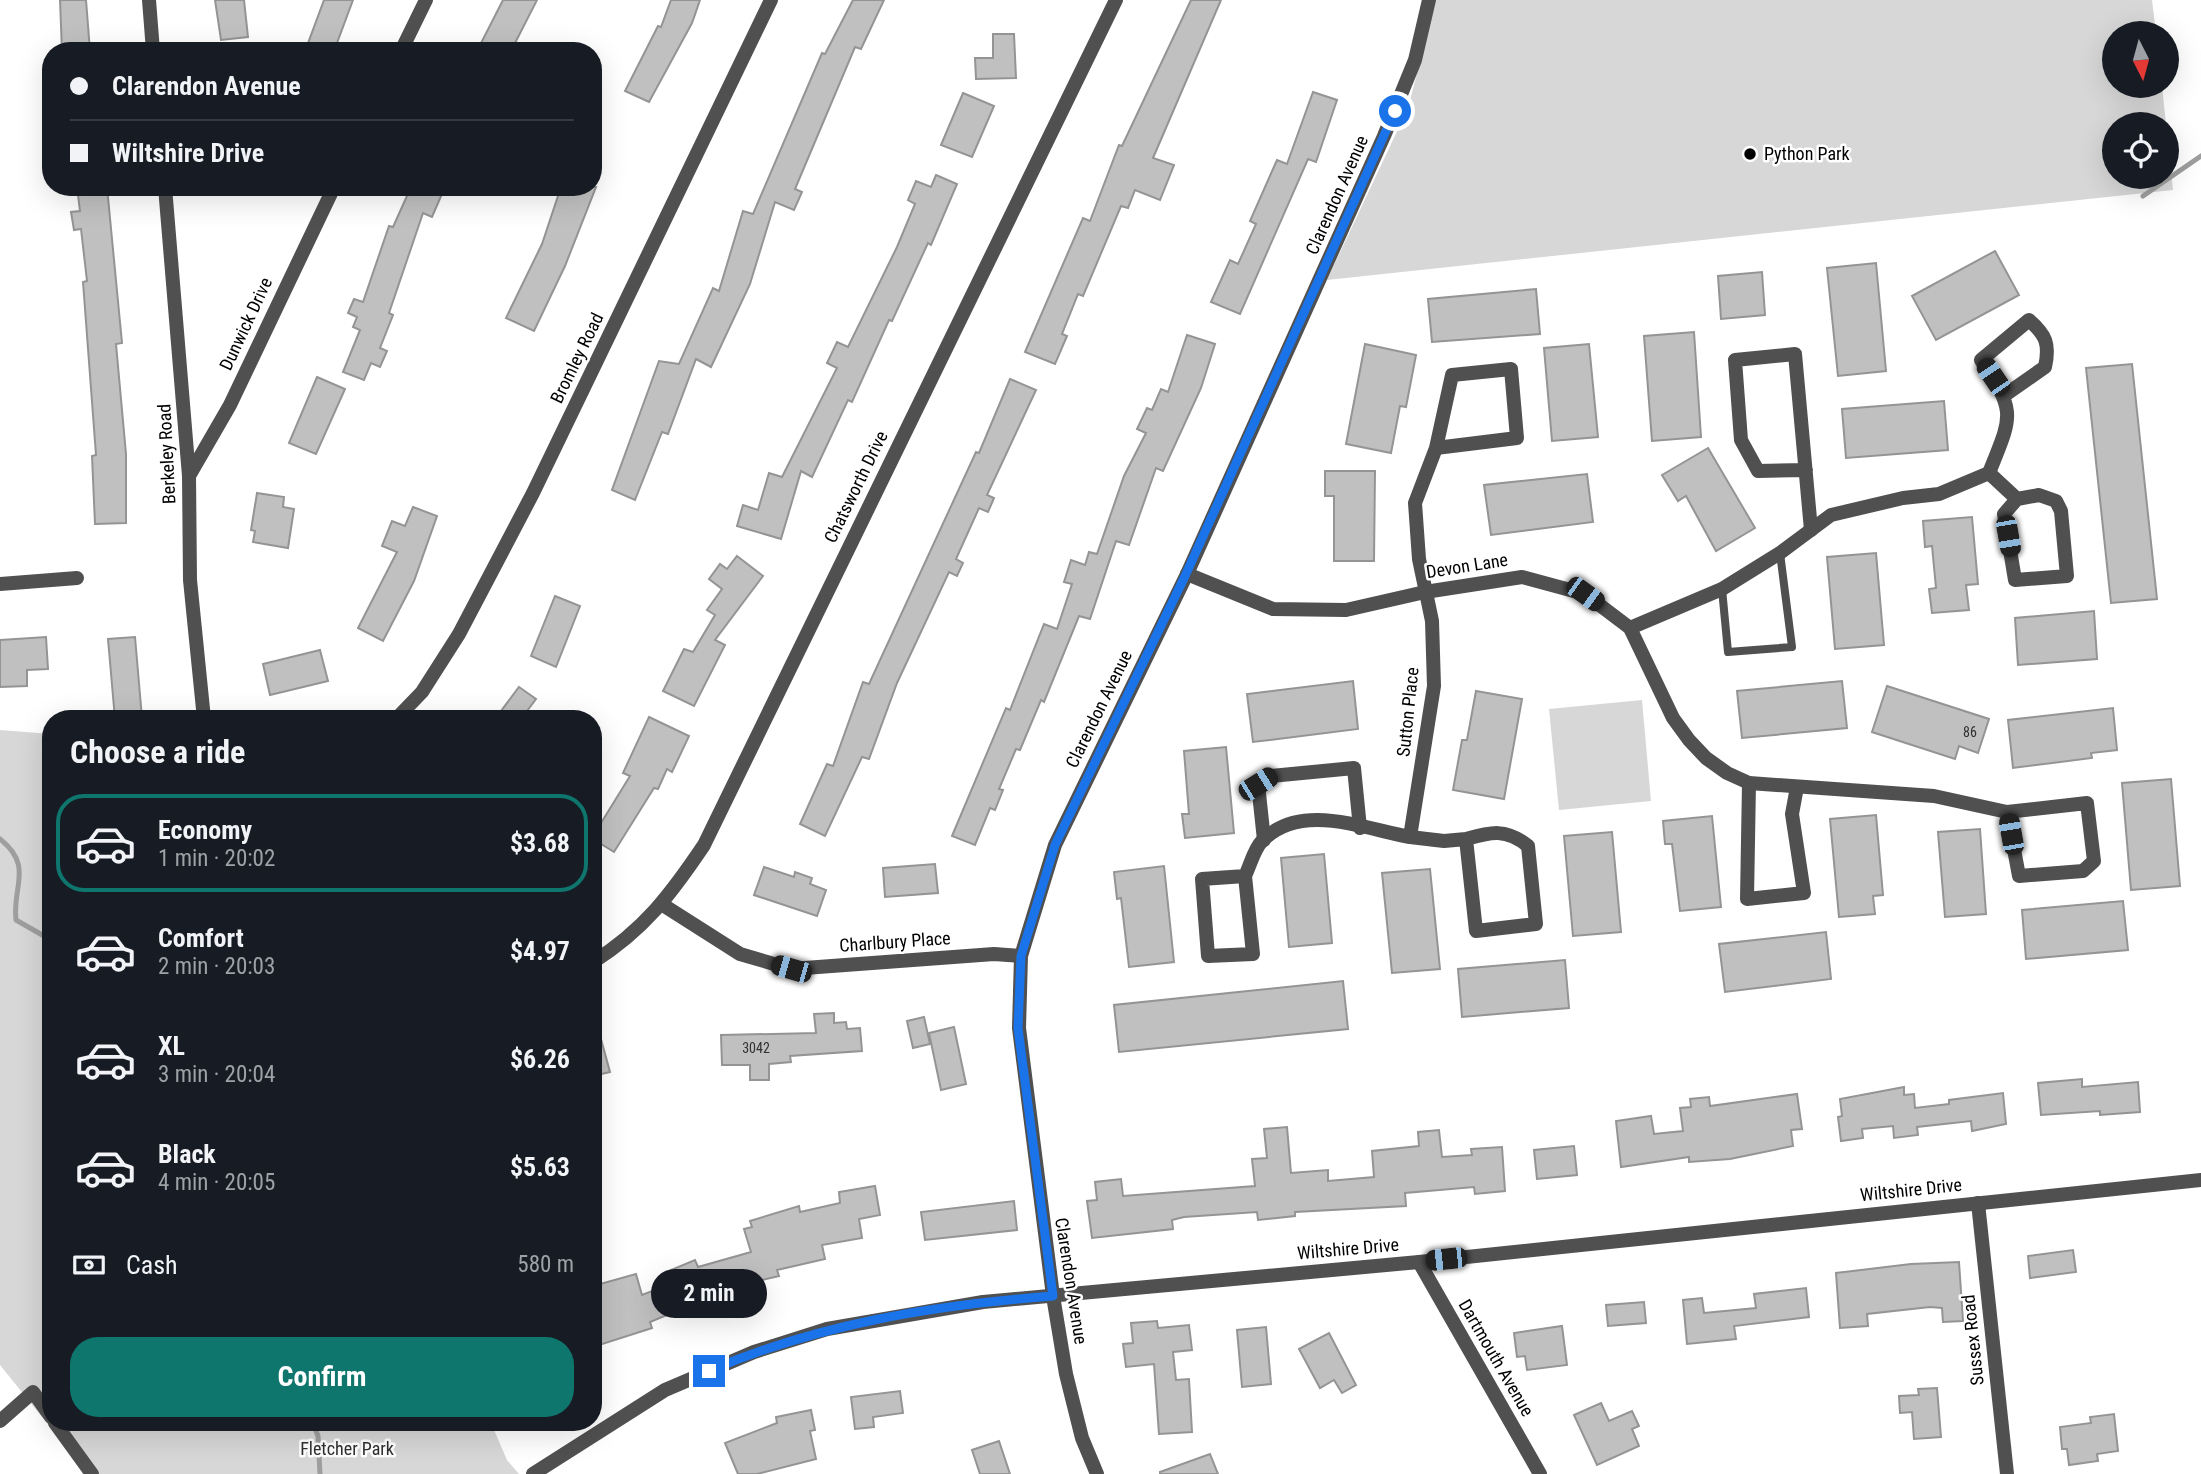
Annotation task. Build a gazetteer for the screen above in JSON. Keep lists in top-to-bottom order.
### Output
{
  "streets": {
    "street": [
      "Clarendon Avenue",
      "Dunwick Drive",
      "Bromley Road",
      "Berkeley Road",
      "Chatsworth Drive",
      "Devon Lane",
      "Sutton Place",
      "Charlbury Place",
      "Wiltshire Drive",
      "Sussex Road",
      "Dartmouth Avenue"
    ]
  },
  "crossings": [
    ["Clarendon Avenue", "Devon Lane"],
    ["Clarendon Avenue", "Charlbury Place"],
    ["Clarendon Avenue", "Wiltshire Drive"],
    ["Dunwick Drive", "Berkeley Road"],
    ["Chatsworth Drive", "Charlbury Place"],
    ["Devon Lane", "Sutton Place"],
    ["Wiltshire Drive", "Sussex Road"],
    ["Wiltshire Drive", "Dartmouth Avenue"]
  ],
  "parks": ["Fletcher Park"],
  "places": ["Python Park"],
  "house_numbers": ["86", "3042"],
  "north": "bottom",
  "page": {
    "banner": ["Clarendon Avenue", "Wiltshire Drive"],
    "heading": "Choose a ride",
    "list": [
      {
        "name": "Economy",
        "note": "1 min · 20:02",
        "value": "$3.68"
      },
      {
        "name": "Comfort",
        "note": "2 min · 20:03",
        "value": "$4.97"
      },
      {
        "name": "XL",
        "note": "3 min · 20:04",
        "value": "$6.26"
      },
      {
        "name": "Black",
        "note": "4 min · 20:05",
        "value": "$5.63"
      }
    ],
    "pay": ["Cash", "580 m"],
    "bubble": "2 min",
    "buttons": "Confirm"
  }
}
